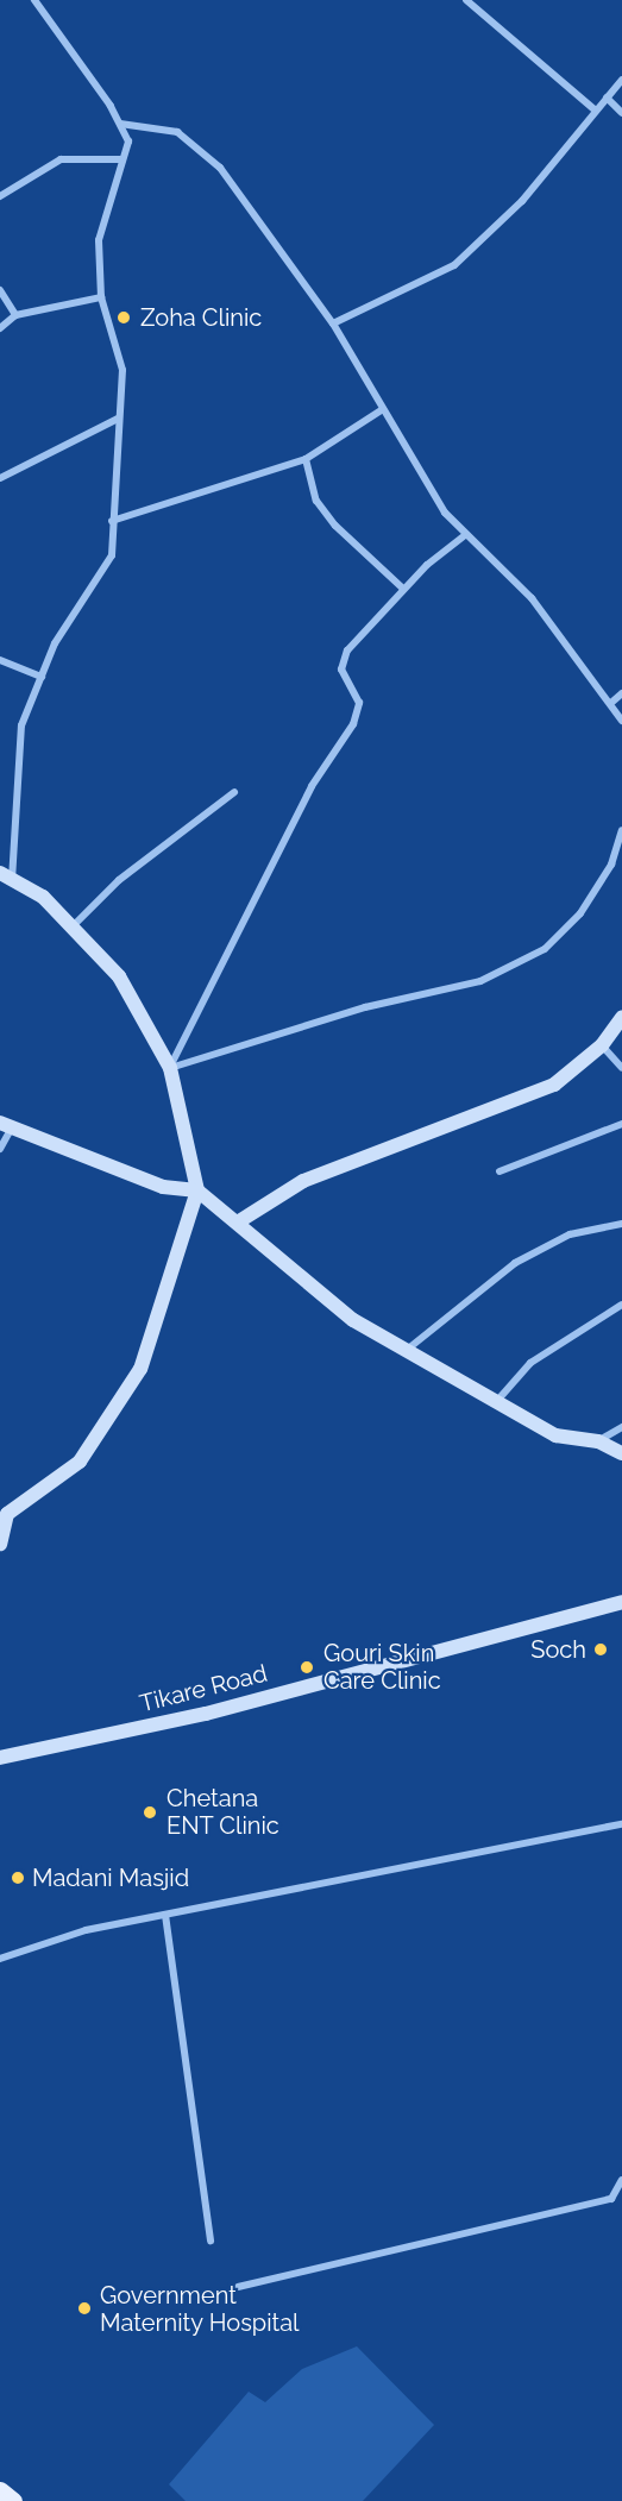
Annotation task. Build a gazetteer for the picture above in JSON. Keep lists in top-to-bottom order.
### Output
{
  "streets": {
    "street": ["Tikare Road"]
  },
  "places": [
    "Zoha Clinic",
    "Soch",
    "Gouri Skin Care Clinic",
    "Chetana ENT Clinic",
    "Madani Masjid",
    "Government Maternity Hospital"
  ]
}
